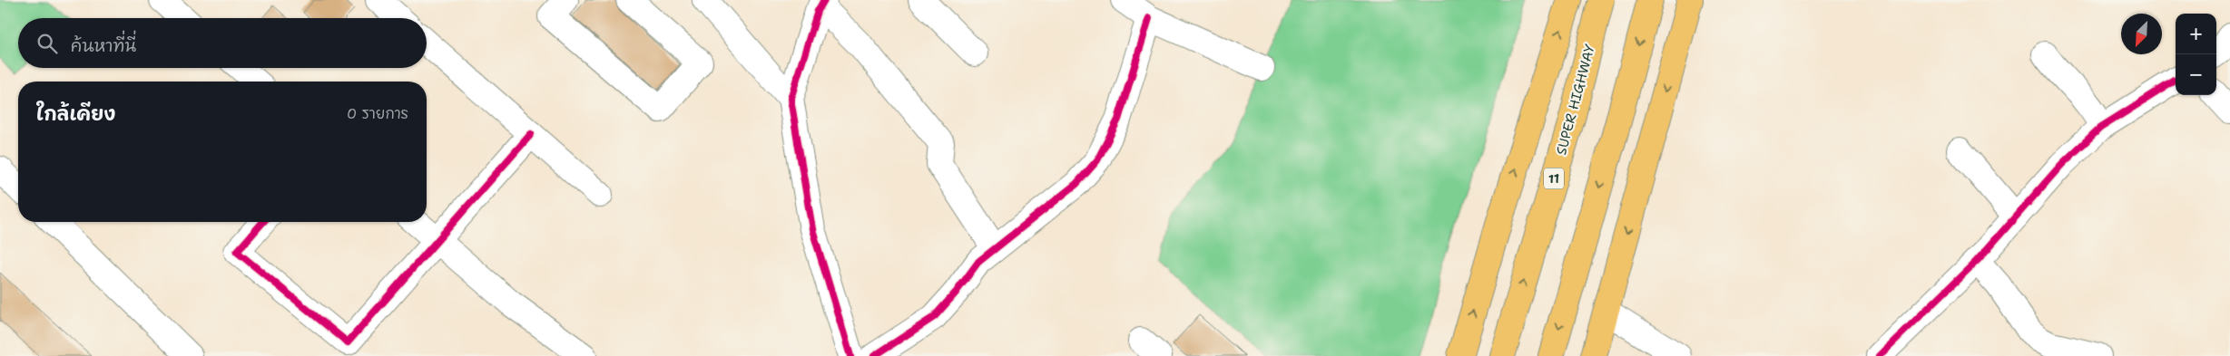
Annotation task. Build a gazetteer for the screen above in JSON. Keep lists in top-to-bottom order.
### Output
{
  "streets": {
    "main road": ["SUPER HIGHWAY", "11"]
  },
  "north": "bottom left",
  "page": {
    "map_buttons": ["+", "−"],
    "search": "ค้นหาที่นี่",
    "heading": ["ใกล้เคียง", "0 รายการ"]
  }
}
